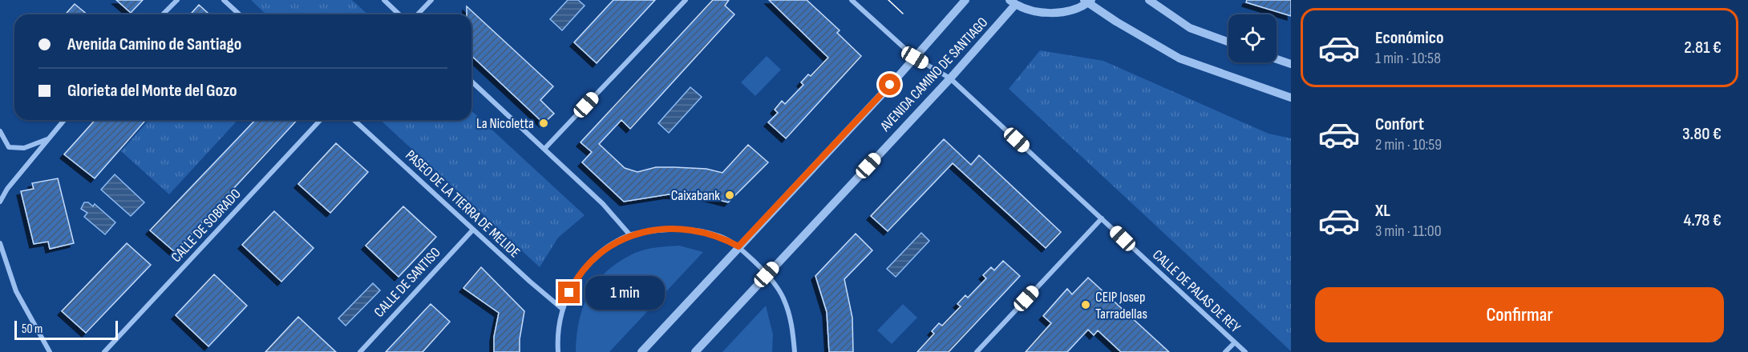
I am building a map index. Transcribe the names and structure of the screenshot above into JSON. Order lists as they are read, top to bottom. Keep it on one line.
{"streets":{"street":["AVENIDA CAMINO DE SANTIAGO","PASEO DE LA TIERRA DE MELIDE","CALLE DE SOBRADO","CALLE DE SANTISO","CALLE DE PALAS DE REY"]},"crossings":[["AVENIDA CAMINO DE SANTIAGO","CALLE DE PALAS DE REY"],["PASEO DE LA TIERRA DE MELIDE","CALLE DE SANTISO"]],"places":["La Nicoletta","Caixabank","CEIP Josep Tarradellas"],"scale_bar":"50 m","page":{"list":[{"name":"Económico","note":"1 min · 10:58","value":"2.81 €"},{"name":"Confort","note":"2 min · 10:59","value":"3.80 €"},{"name":"XL","note":"3 min · 11:00","value":"4.78 €"}],"banner":["Avenida Camino de Santiago","Glorieta del Monte del Gozo"],"bubble":"1 min","buttons":"Confirmar","scale":"50 m"}}
